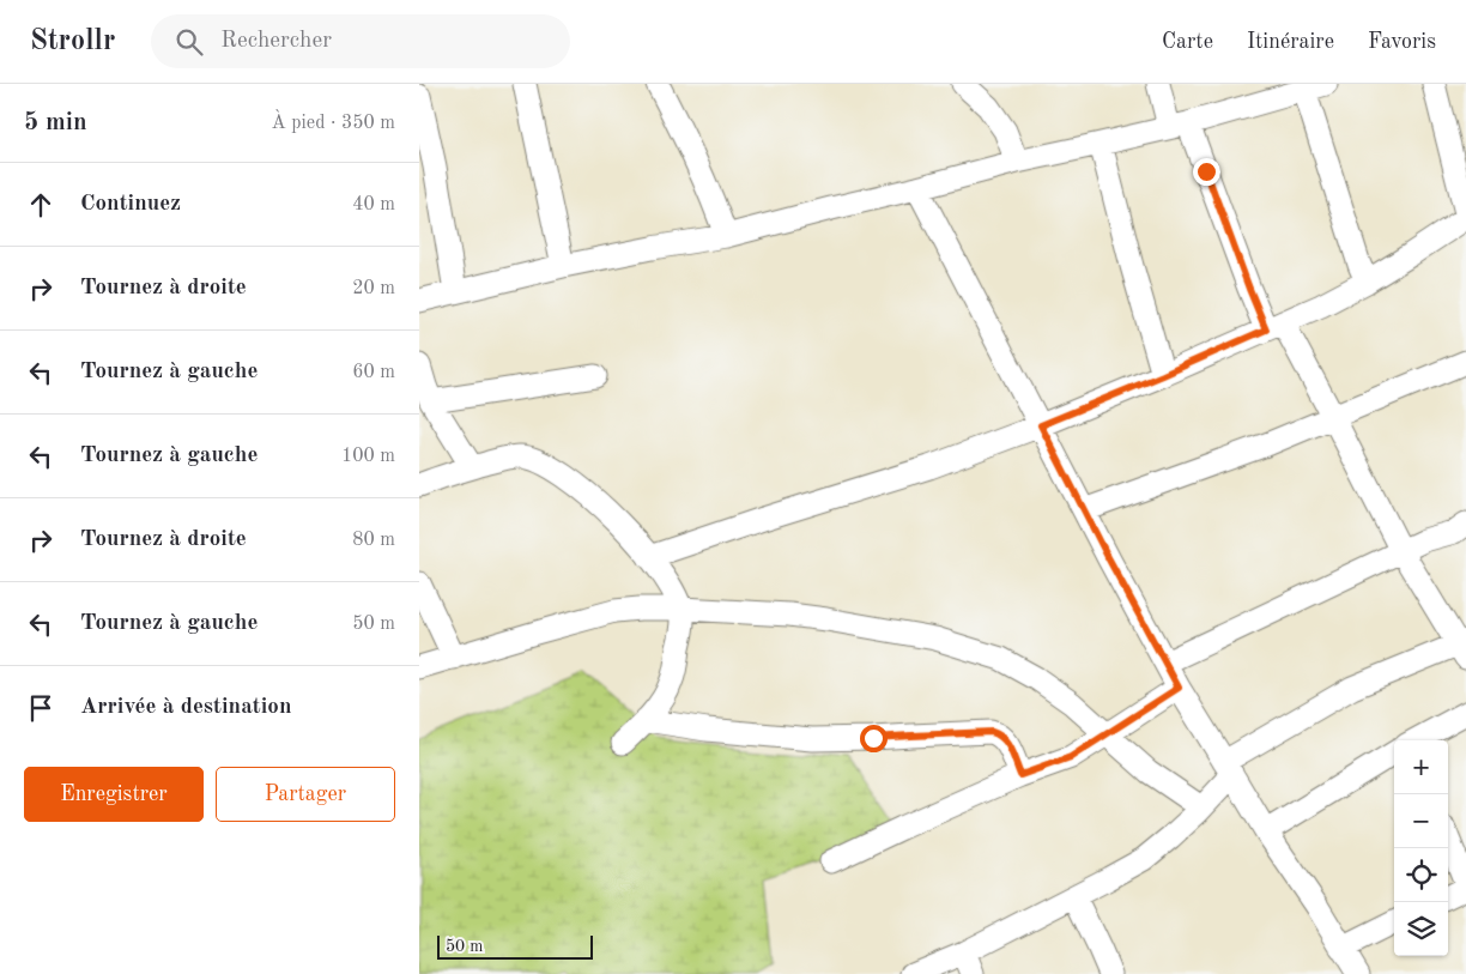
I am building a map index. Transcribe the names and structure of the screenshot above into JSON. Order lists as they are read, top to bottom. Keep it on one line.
{"scale_bar":"50 m","page":{"header":"Strollr","search":"Rechercher","nav":["Carte","Itinéraire","Favoris"],"heading":["5 min","À pied · 350 m"],"list":[["Continuez","40 m"],["Tournez à droite","20 m"],["Tournez à gauche","60 m"],["Tournez à gauche","100 m"],["Tournez à droite","80 m"],["Tournez à gauche","50 m"],"Arrivée à destination"],"map_buttons":["+","−"],"buttons":["Enregistrer","Partager"],"scale":"50 m"}}
